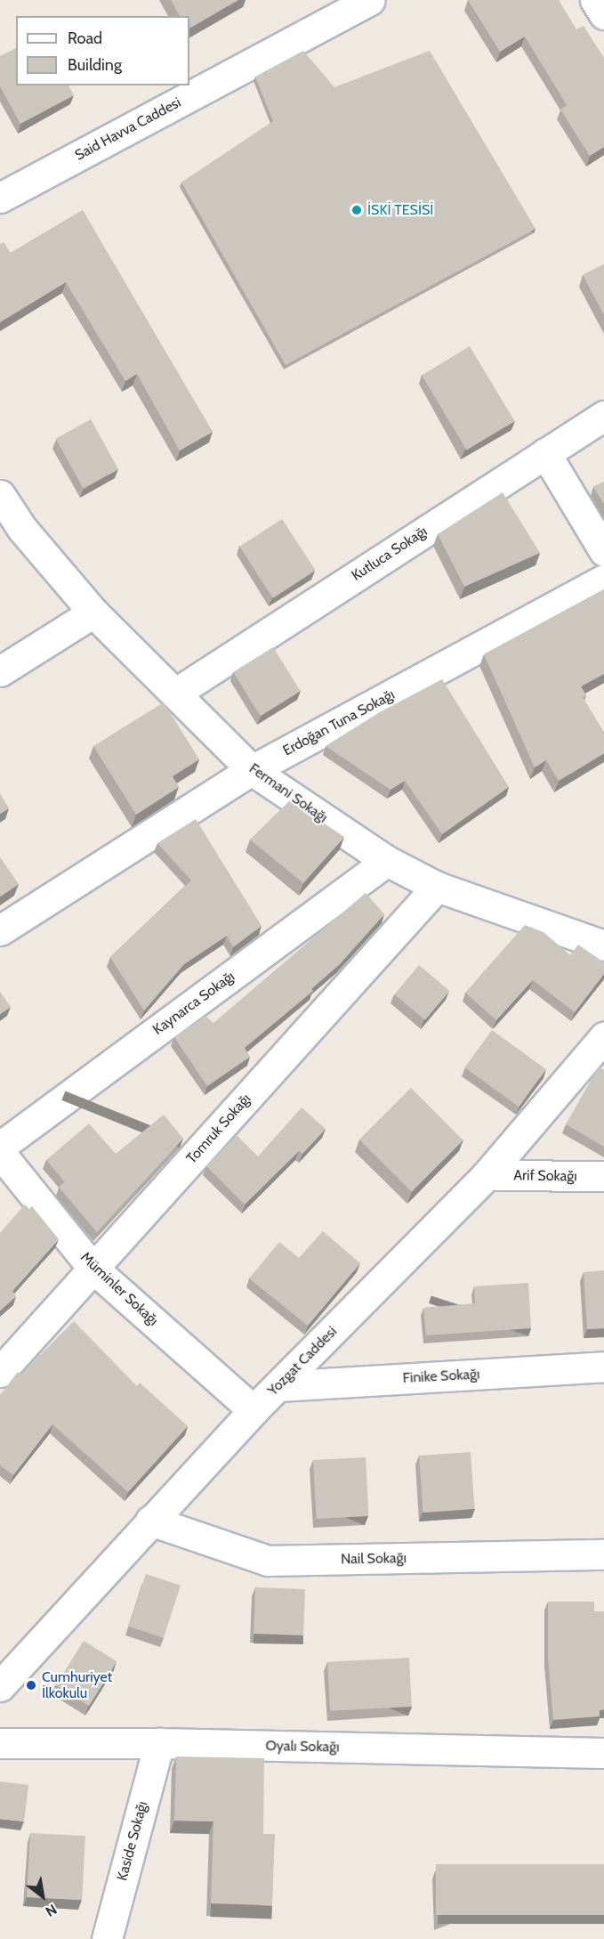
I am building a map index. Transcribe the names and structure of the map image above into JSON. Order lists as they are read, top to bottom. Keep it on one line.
{"streets":{"street":["Said Havva Caddesi","Kutluca Sokağı","Erdoğan Tuna Sokağı","Fermani Sokağı","Kaynarca Sokağı","Tomruk Sokağı","Arif Sokağı","Müminler Sokağı","Yozgat Caddesi","Finike Sokağı","Nail Sokağı","Oyalı Sokağı","Kaside Sokağı"]},"crossings":[["Kutluca Sokağı","Fermani Sokağı"],["Erdoğan Tuna Sokağı","Fermani Sokağı"],["Fermani Sokağı","Kaynarca Sokağı"],["Fermani Sokağı","Tomruk Sokağı"],["Tomruk Sokağı","Müminler Sokağı"],["Arif Sokağı","Yozgat Caddesi"],["Müminler Sokağı","Yozgat Caddesi"],["Yozgat Caddesi","Finike Sokağı"],["Yozgat Caddesi","Nail Sokağı"],["Oyalı Sokağı","Kaside Sokağı"]],"places":["İSKİ TESİSİ","Cumhuriyet İlkokulu"],"legend":["Road","Building"],"north":"bottom right"}
